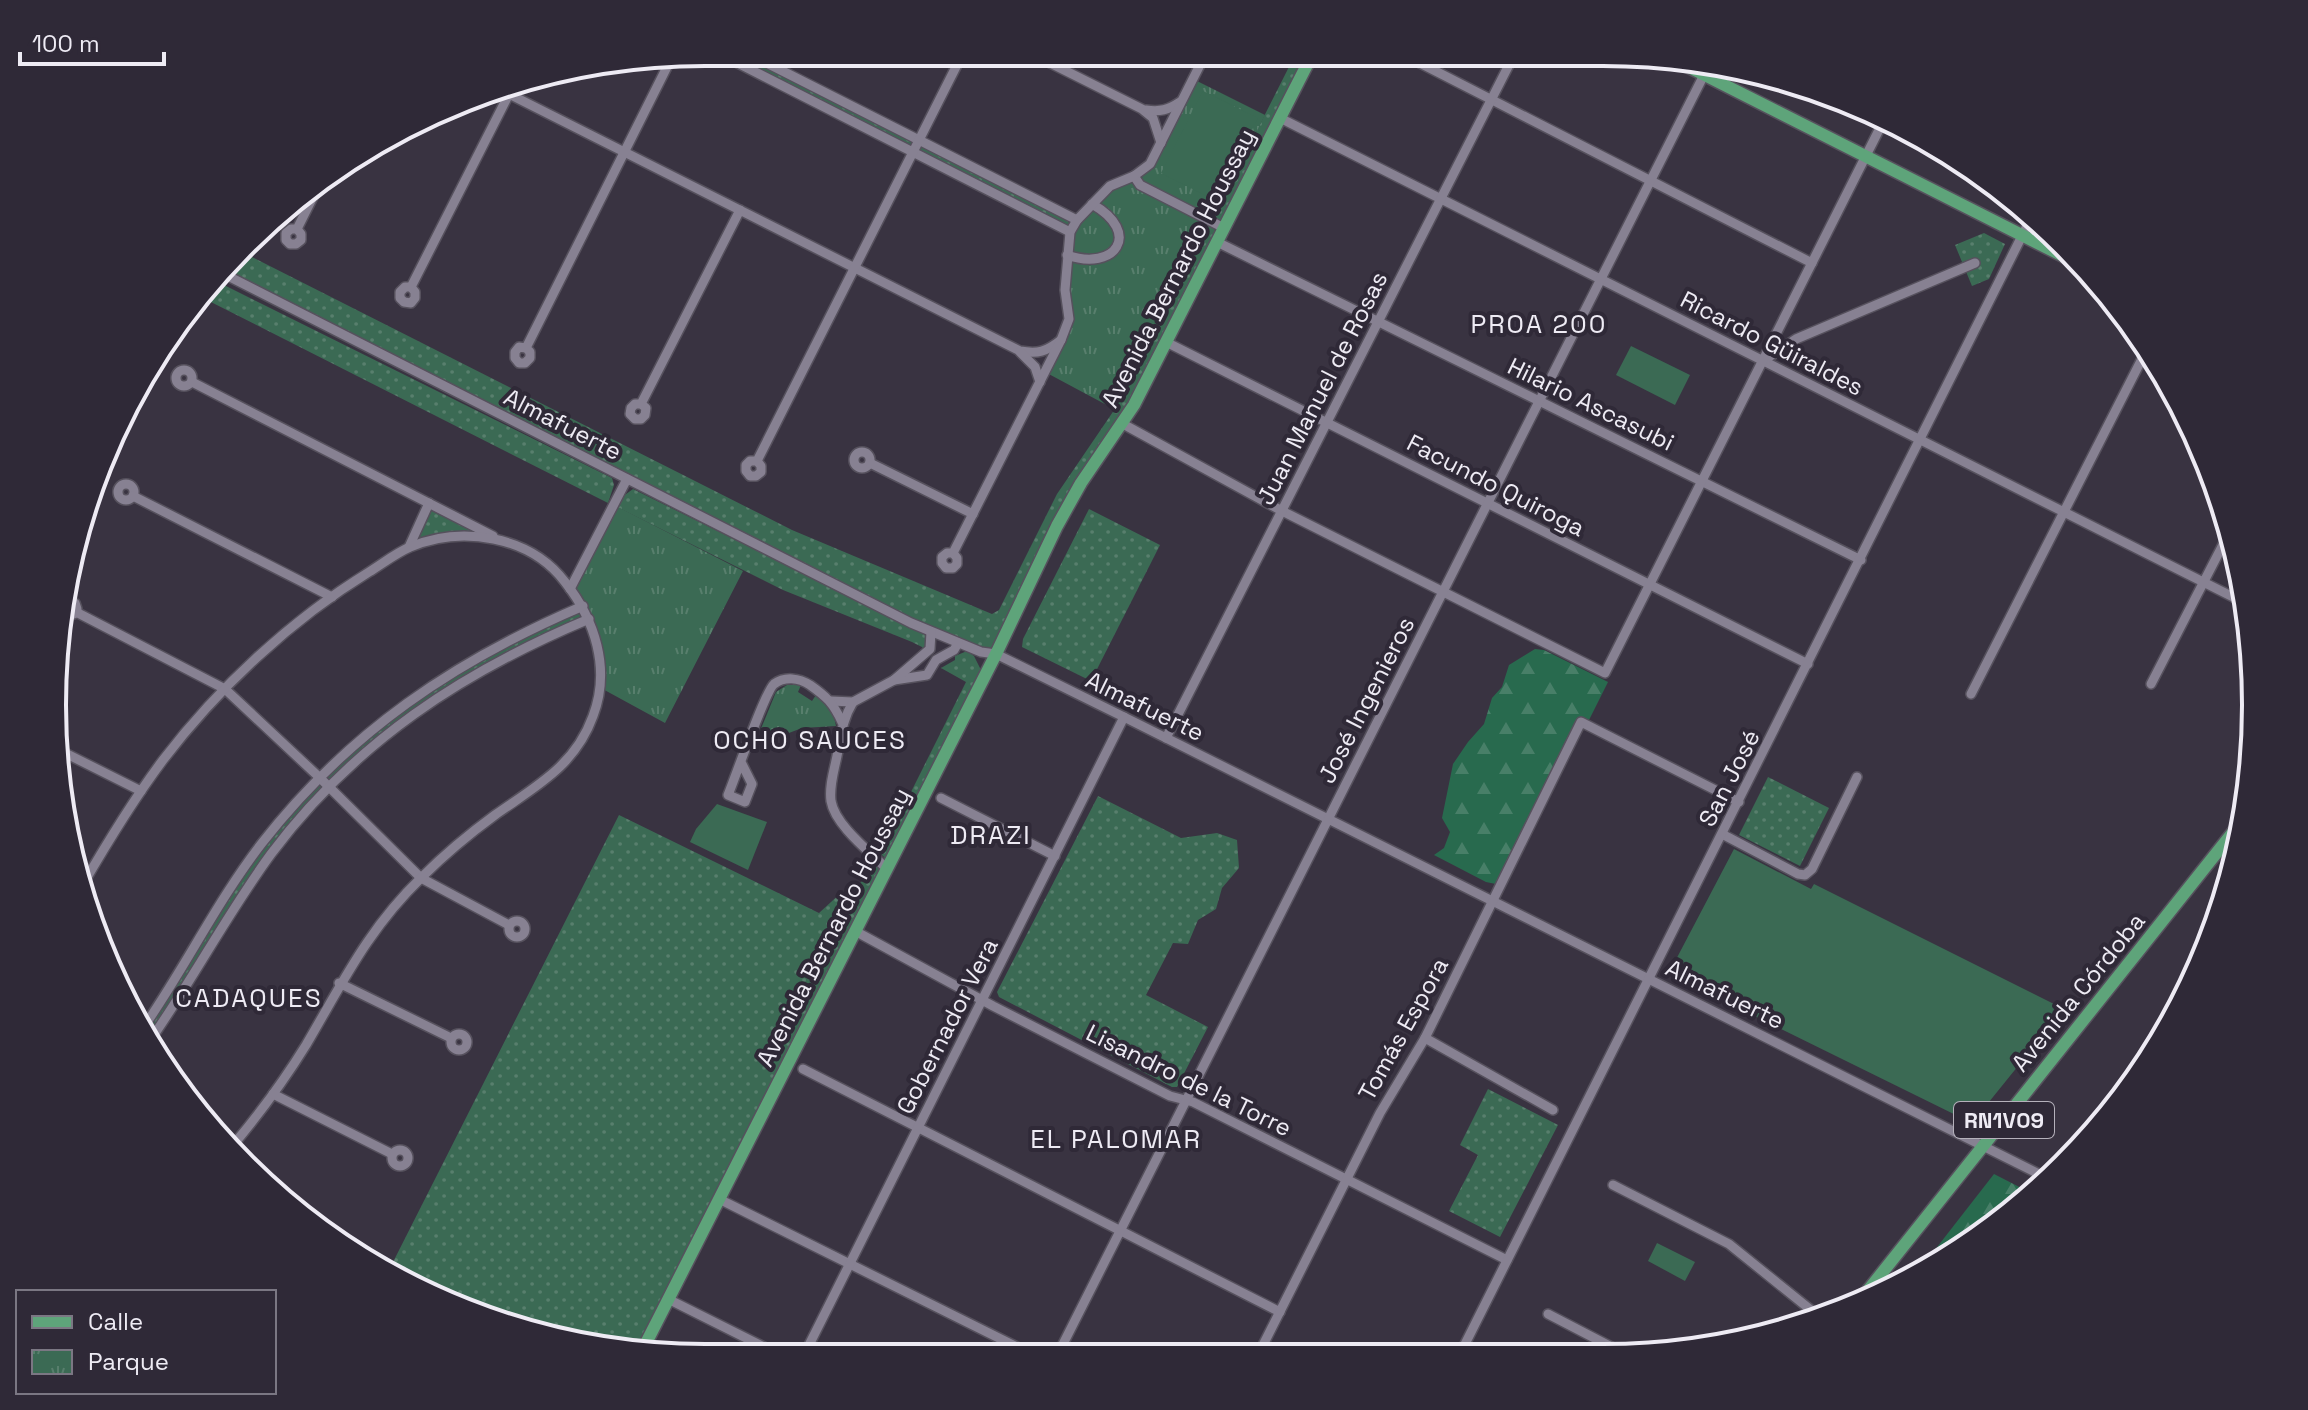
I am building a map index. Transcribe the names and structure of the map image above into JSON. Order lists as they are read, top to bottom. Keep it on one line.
{"streets":{"main road":["Avenida Bernardo Houssay","Avenida Córdoba","RN1V09"],"street":["Ricardo Güiraldes","Juan Manuel de Rosas","Hilario Ascasubi","Almafuerte","Facundo Quiroga","José Ingenieros","San José","Gobernador Vera","Tomás Espora","Lisandro de la Torre"]},"crossings":[["Avenida Bernardo Houssay","Ricardo Güiraldes"],["Avenida Bernardo Houssay","Hilario Ascasubi"],["Avenida Bernardo Houssay","Almafuerte"],["Avenida Bernardo Houssay","Facundo Quiroga"],["Avenida Bernardo Houssay","Lisandro de la Torre"],["Ricardo Güiraldes","Juan Manuel de Rosas"],["Ricardo Güiraldes","José Ingenieros"],["Ricardo Güiraldes","San José"],["Juan Manuel de Rosas","Hilario Ascasubi"],["Juan Manuel de Rosas","Almafuerte"],["Juan Manuel de Rosas","Facundo Quiroga"],["Hilario Ascasubi","José Ingenieros"],["Hilario Ascasubi","San José"],["Almafuerte","José Ingenieros"],["Almafuerte","San José"],["Almafuerte","Avenida Córdoba"],["Almafuerte","Gobernador Vera"],["Almafuerte","Tomás Espora"],["Facundo Quiroga","José Ingenieros"],["Facundo Quiroga","San José"],["José Ingenieros","Lisandro de la Torre"],["San José","Tomás Espora"],["San José","Lisandro de la Torre"],["Gobernador Vera","Lisandro de la Torre"],["Tomás Espora","Lisandro de la Torre"]],"districts":["PROA 200","OCHO SAUCES","DRAZI","CADAQUES","EL PALOMAR"],"legend":["Calle","Parque"],"scale_bar":"100 m"}
